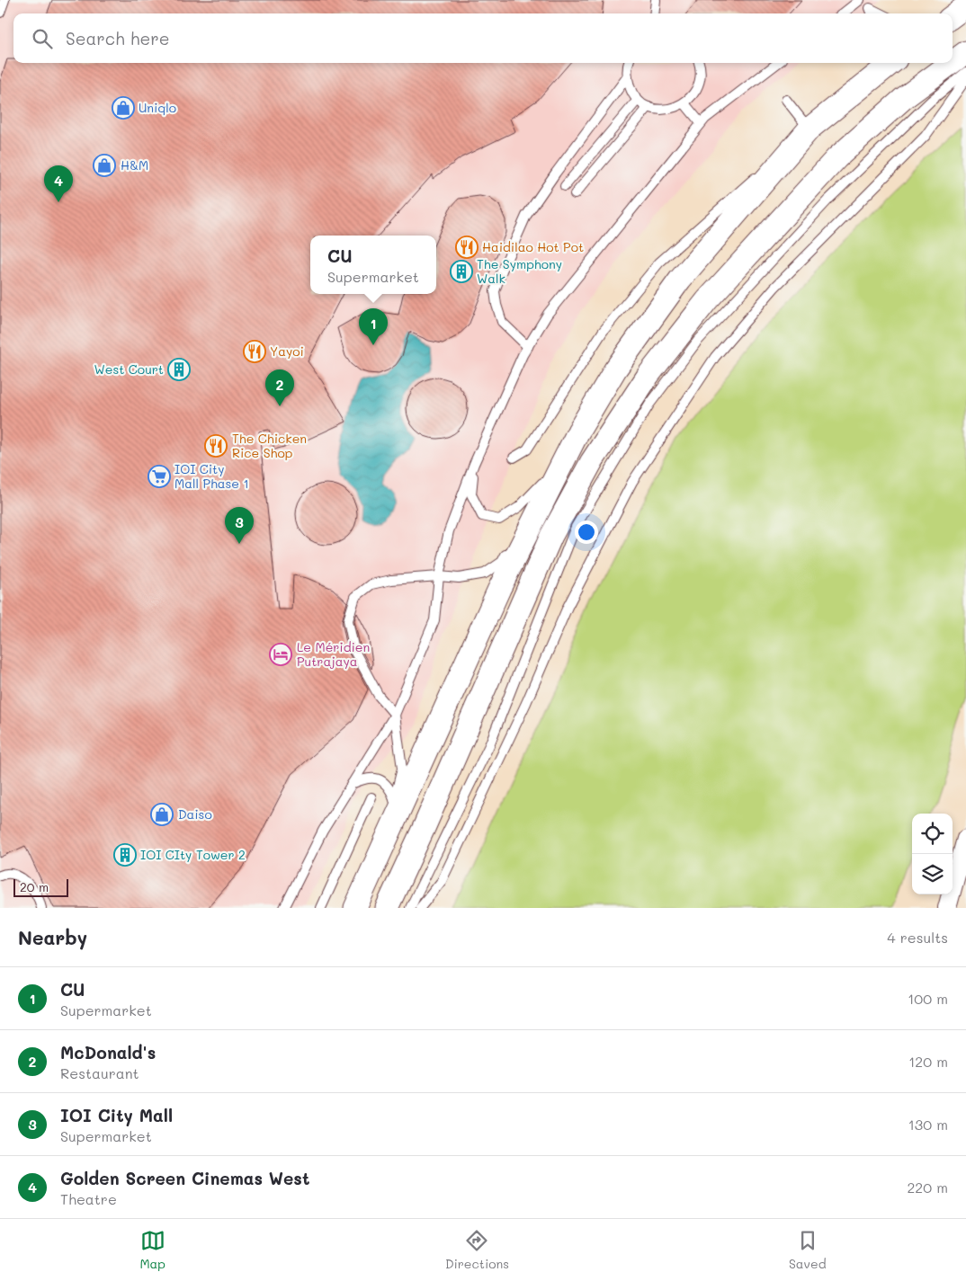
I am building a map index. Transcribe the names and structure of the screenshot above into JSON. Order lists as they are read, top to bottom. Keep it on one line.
{"places":{"shop":["Uniqlo","H&M","Daiso"],"restaurant":["Haidilao Hot Pot","Yayoi","The Chicken Rice Shop"],"building":["The Symphony Walk","West Court","IOI CIty Tower 2"],"supermarket":["IOI City Mall Phase 1"],"hotel":["Le Méridien Putrajaya"]},"scale_bar":"20 m","page":{"search":"Search here","pins":["4","1","2","3"],"popup":["CU","Supermarket"],"scale":"20 m","heading":["Nearby","4 results"],"list":[{"mark":"1","name":"CU","note":"Supermarket","value":"100 m"},{"mark":"2","name":"McDonald's","note":"Restaurant","value":"120 m"},{"mark":"3","name":"IOI City Mall","note":"Supermarket","value":"130 m"},{"mark":"4","name":"Golden Screen Cinemas West","note":"Theatre","value":"220 m"}],"nav":["Map","Directions","Saved"]}}
